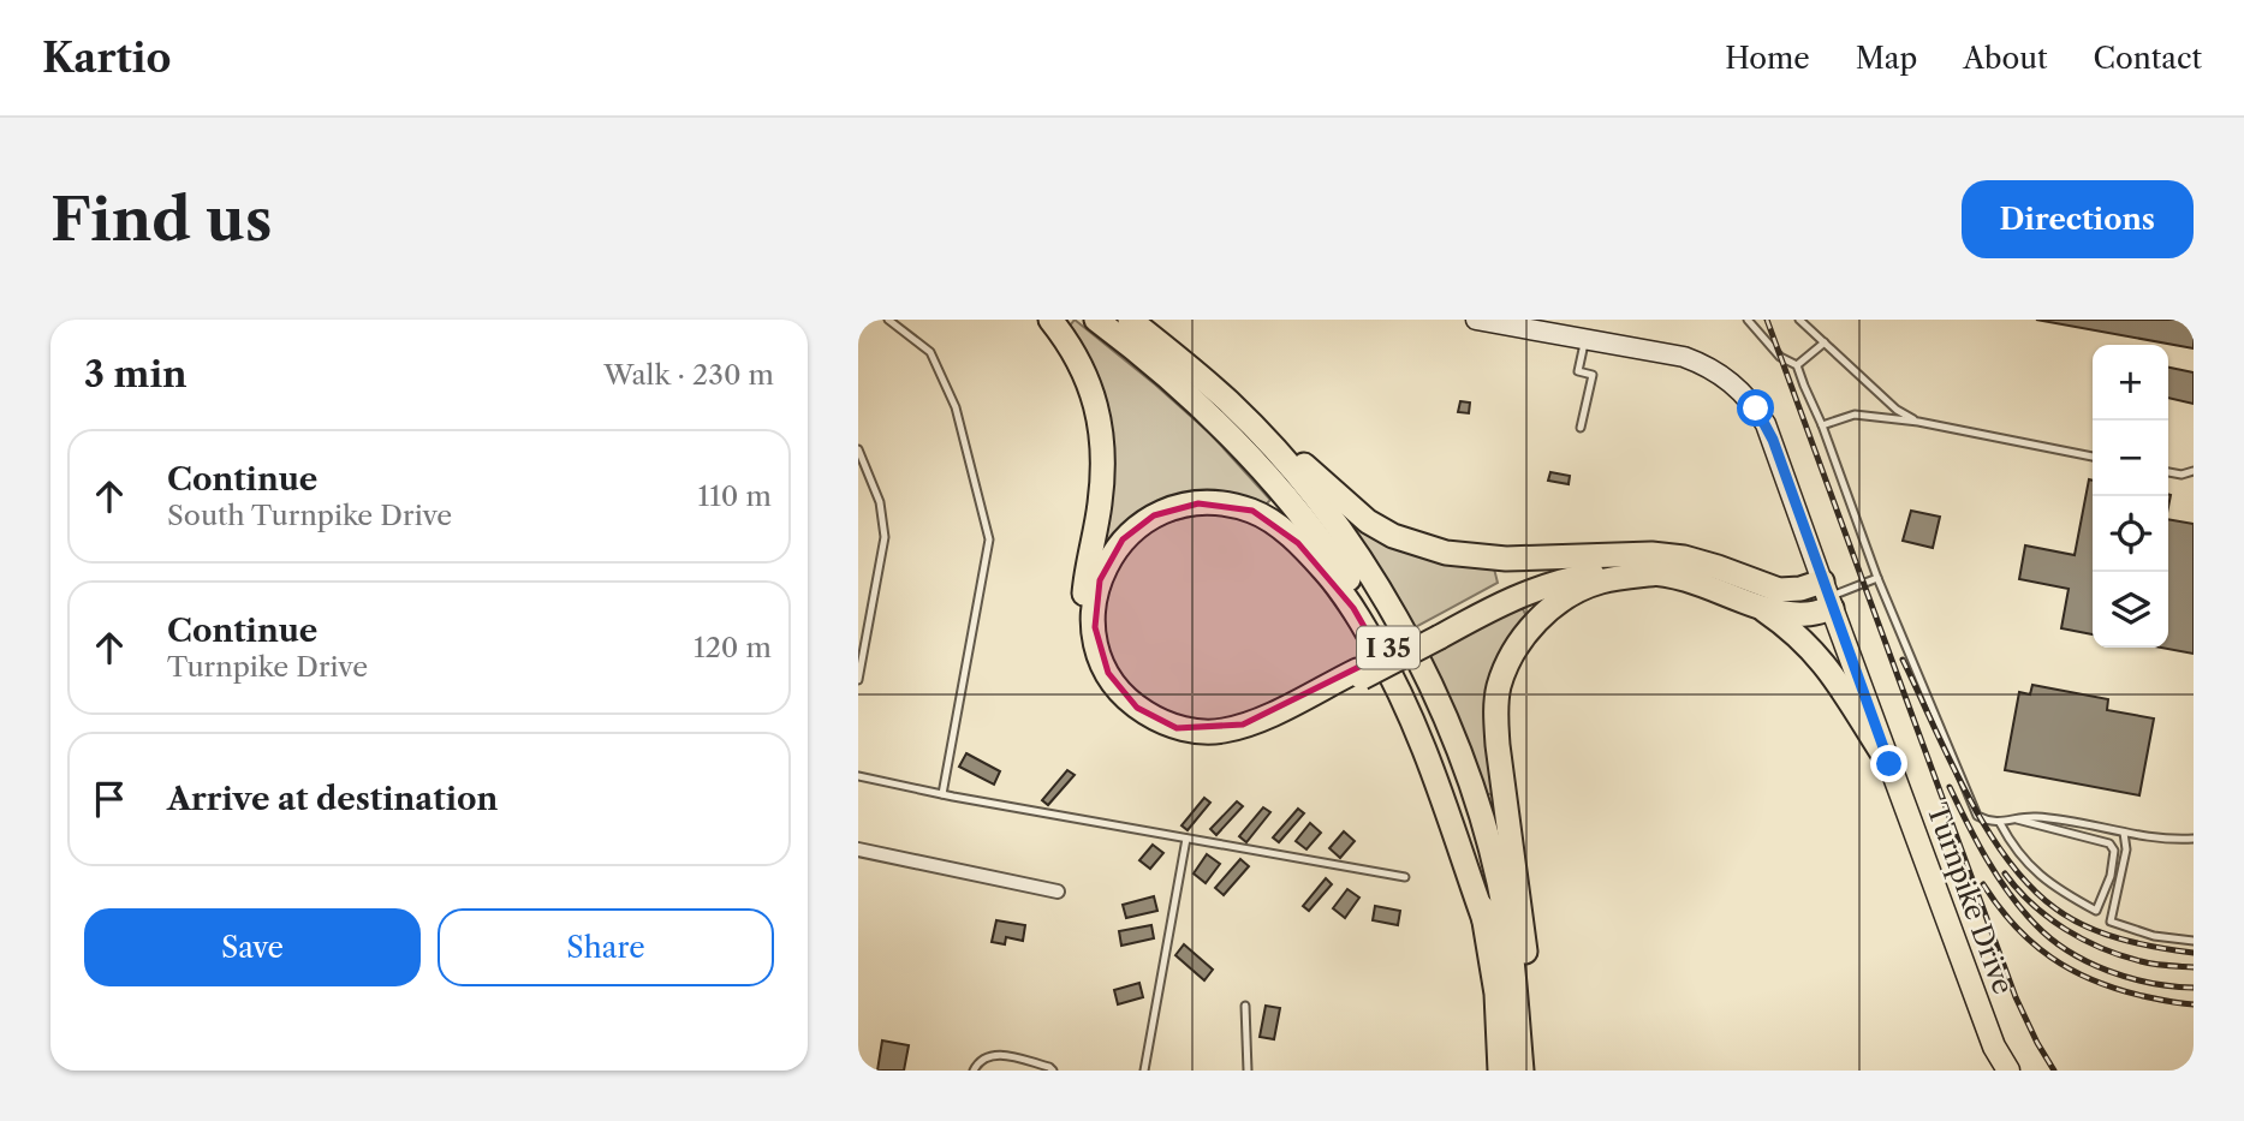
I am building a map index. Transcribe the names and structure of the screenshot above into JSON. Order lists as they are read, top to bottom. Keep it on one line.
{"streets":{"highway":["I 35"],"main road":["Turnpike Drive"]},"page":{"header":"Kartio","nav":["Home","Map","About","Contact"],"buttons":["Directions",["Save","Share"]],"title":"Find us","heading":["3 min","Walk · 230 m"],"map_buttons":["+","−"],"list":[["Continue","South Turnpike Drive","110 m"],["Continue","Turnpike Drive","120 m"],"Arrive at destination"]}}
